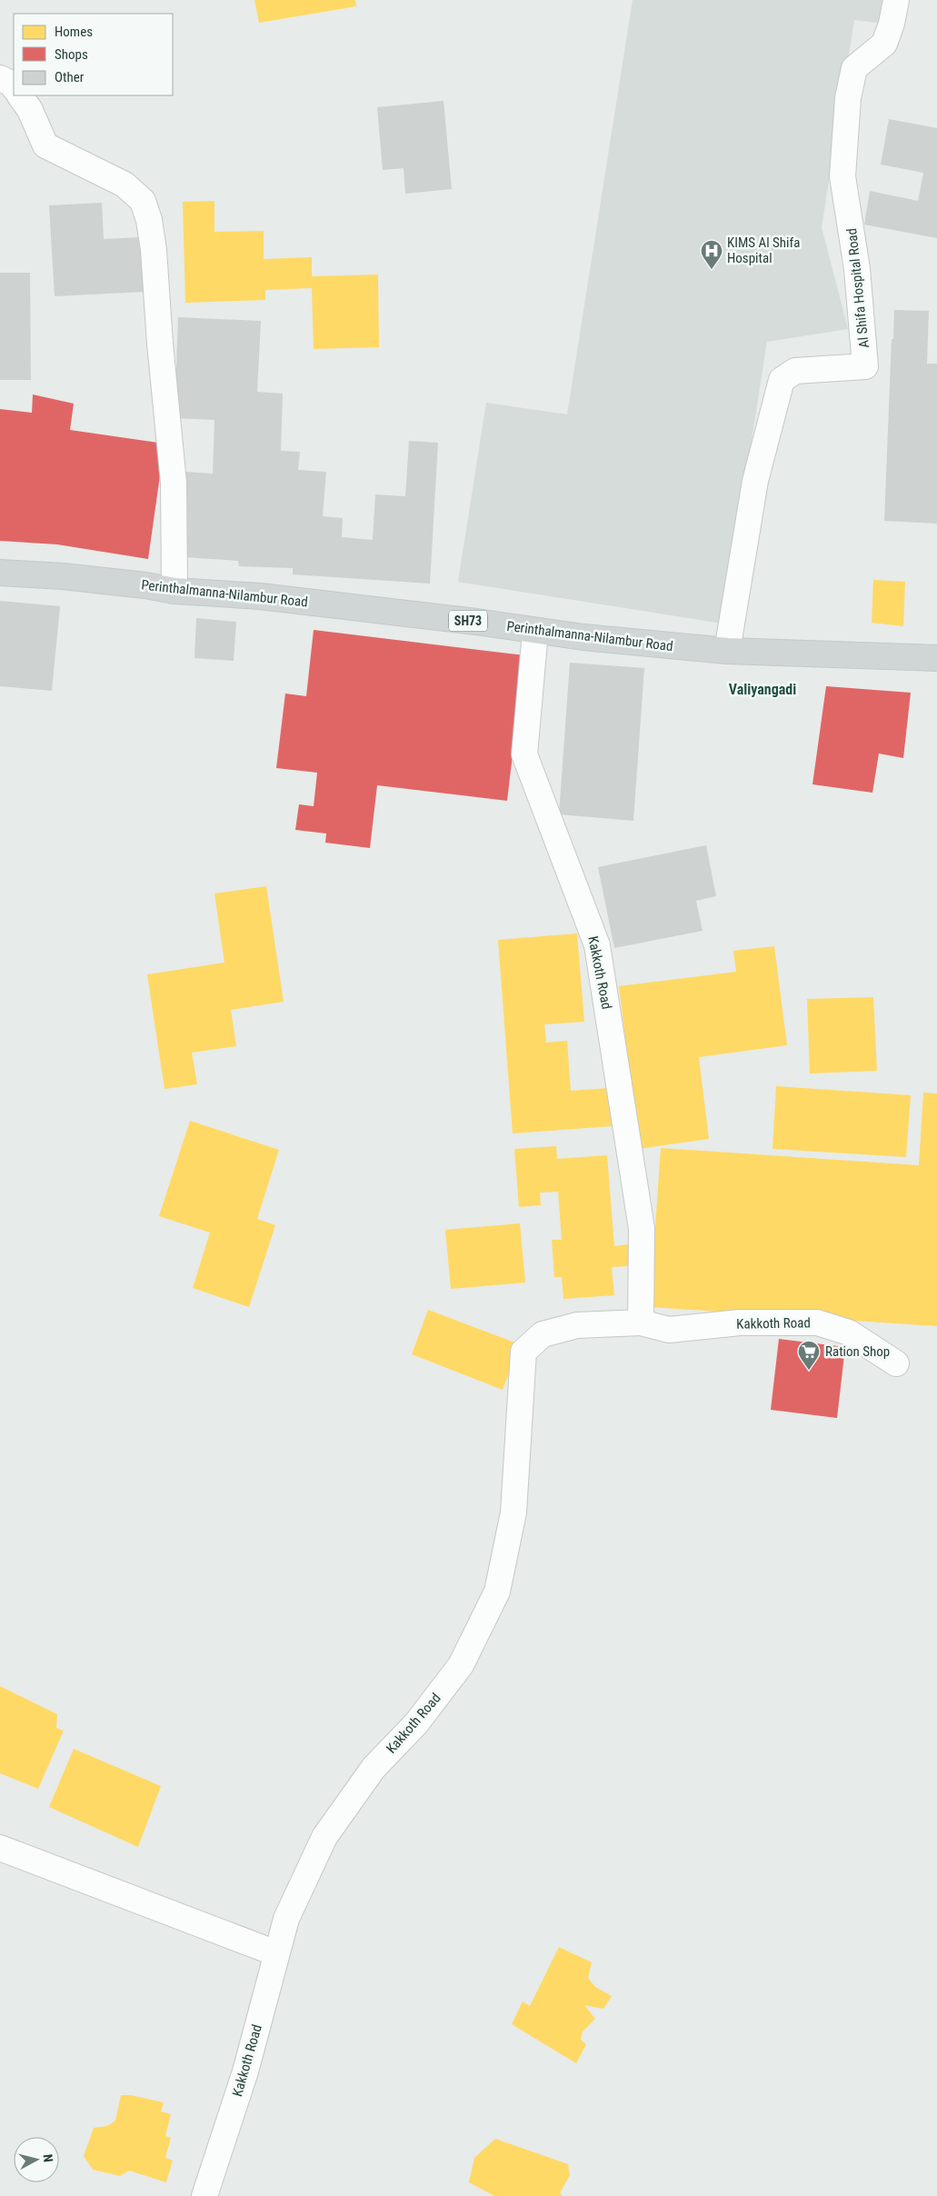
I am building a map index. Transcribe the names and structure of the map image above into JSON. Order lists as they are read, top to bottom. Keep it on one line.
{"streets":{"main road":["Perinthalmanna-Nilambur Road","SH73"],"street":["Al Shifa Hospital Road","Kakkoth Road"]},"crossings":[["Al Shifa Hospital Road","Perinthalmanna-Nilambur Road"],["Perinthalmanna-Nilambur Road","Kakkoth Road"]],"districts":["Valiyangadi"],"places":{"hospital":["KIMS Al Shifa Hospital"],"supermarket":["Ration Shop"]},"legend":["Homes","Shops","Other"],"north":"right"}
